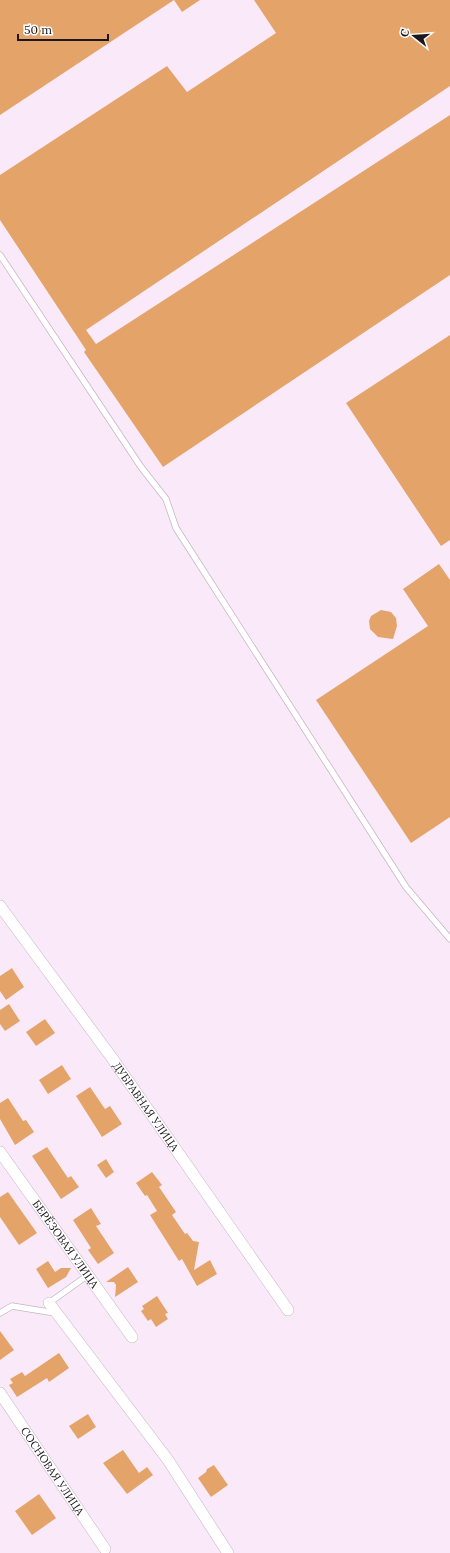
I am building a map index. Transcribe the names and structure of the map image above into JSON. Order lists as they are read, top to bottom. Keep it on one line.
{"streets":{"street":["ДУБРАВНАЯ УЛИЦА","БЕРЁЗОВАЯ УЛИЦА","СОСНОВАЯ УЛИЦА"]},"scale_bar":"50 m","north":"left"}
